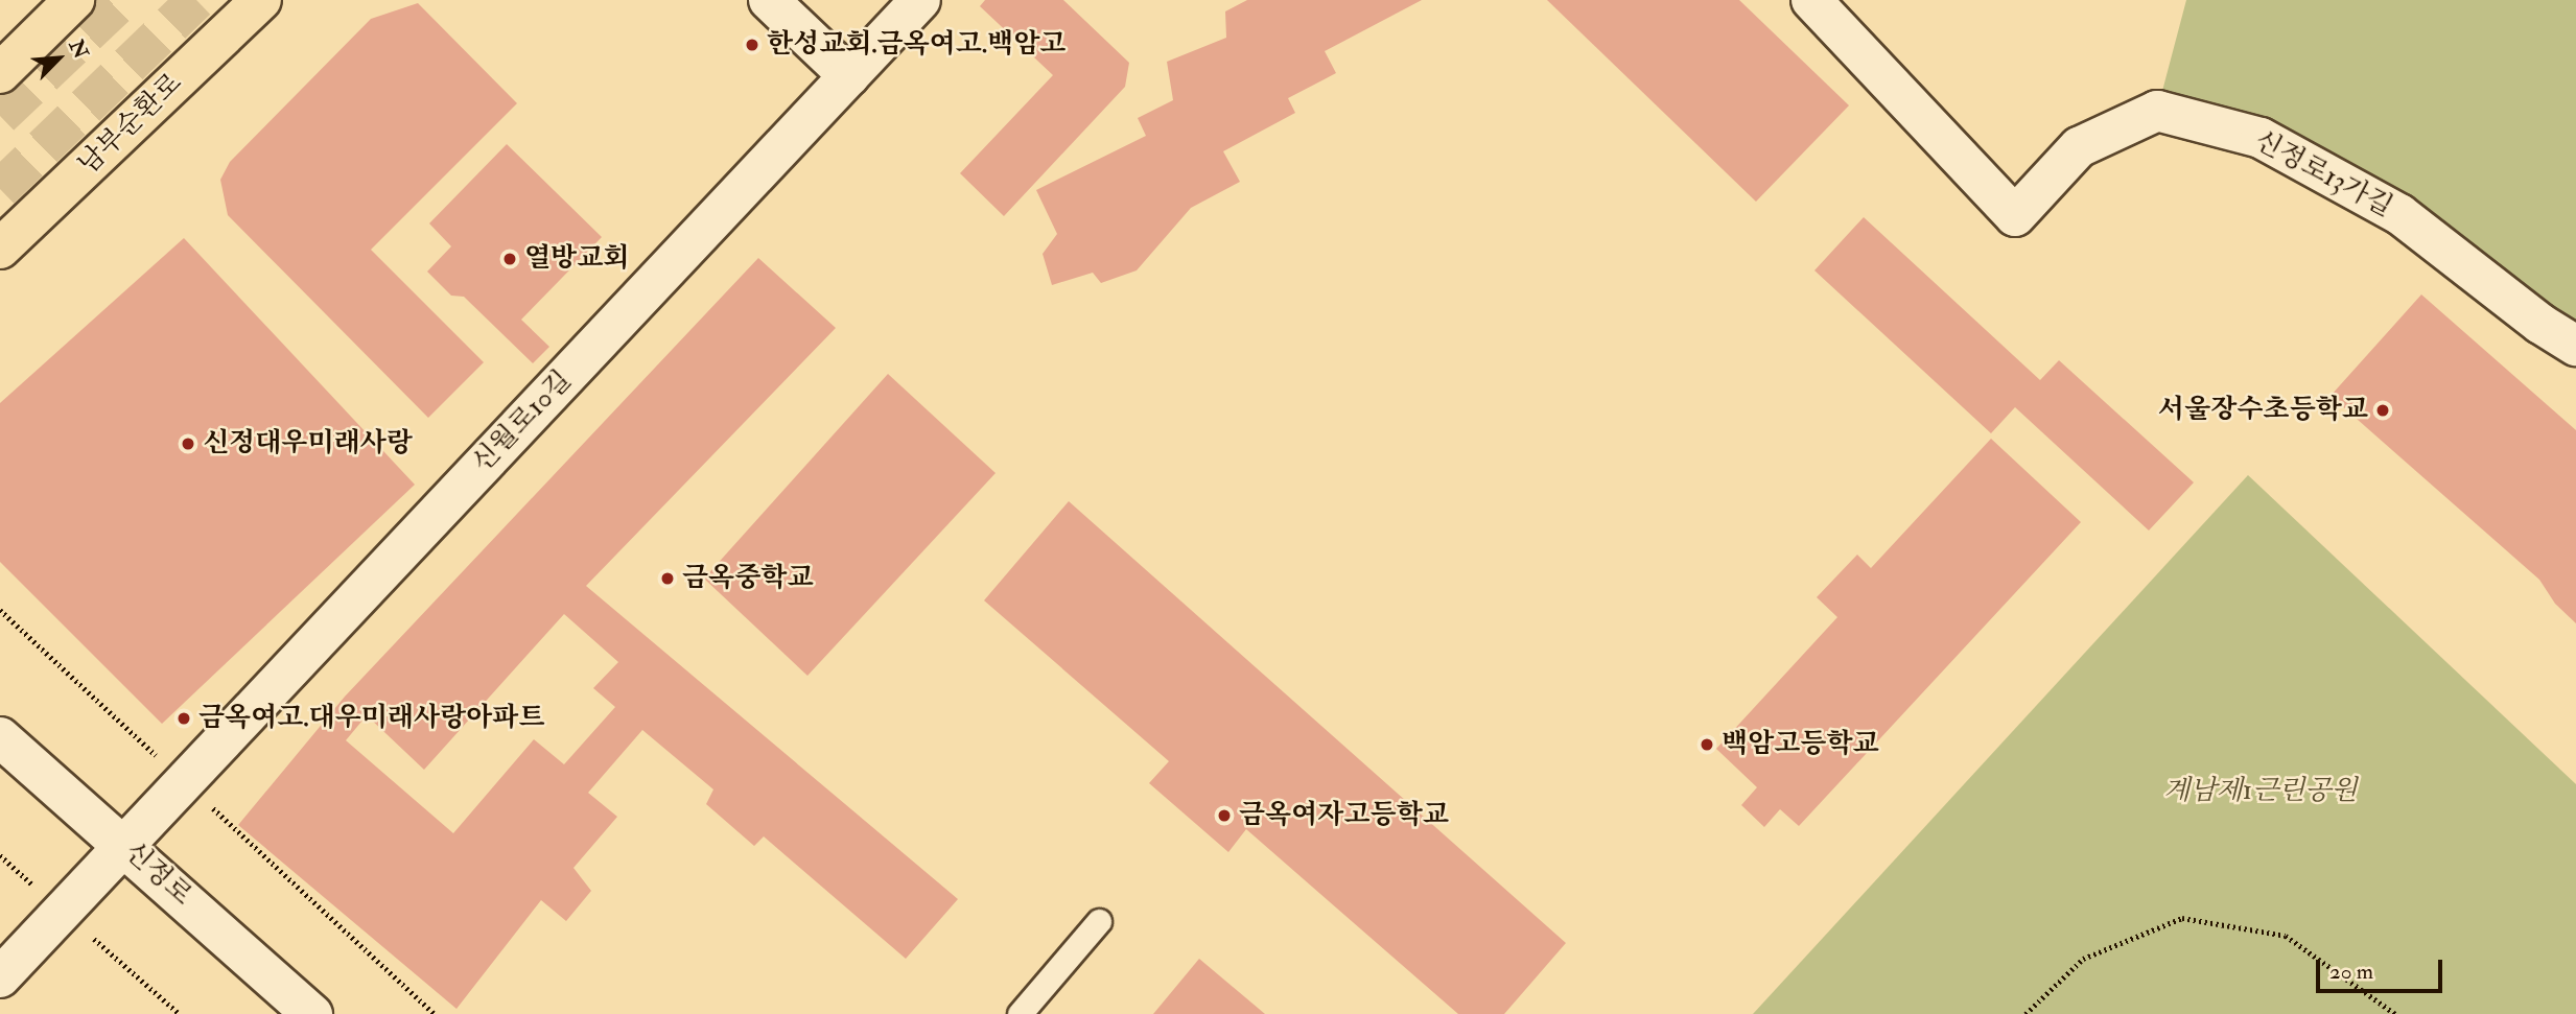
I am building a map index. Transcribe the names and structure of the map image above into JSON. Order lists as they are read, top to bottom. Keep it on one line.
{"streets":{"main road":["남부순환로"],"street":["신정로13가길","신월로10길","신정로"]},"crossings":[["신월로10길","신정로"]],"parks":["계남제1근린공원"],"places":["한성교회.금옥여고.백암고","열방교회","서울장수초등학교","신정대우미래사랑","금옥중학교","금옥여고.대우미래사랑아파트","백암고등학교","금옥여자고등학교"],"scale_bar":"20 m","north":"top right"}
